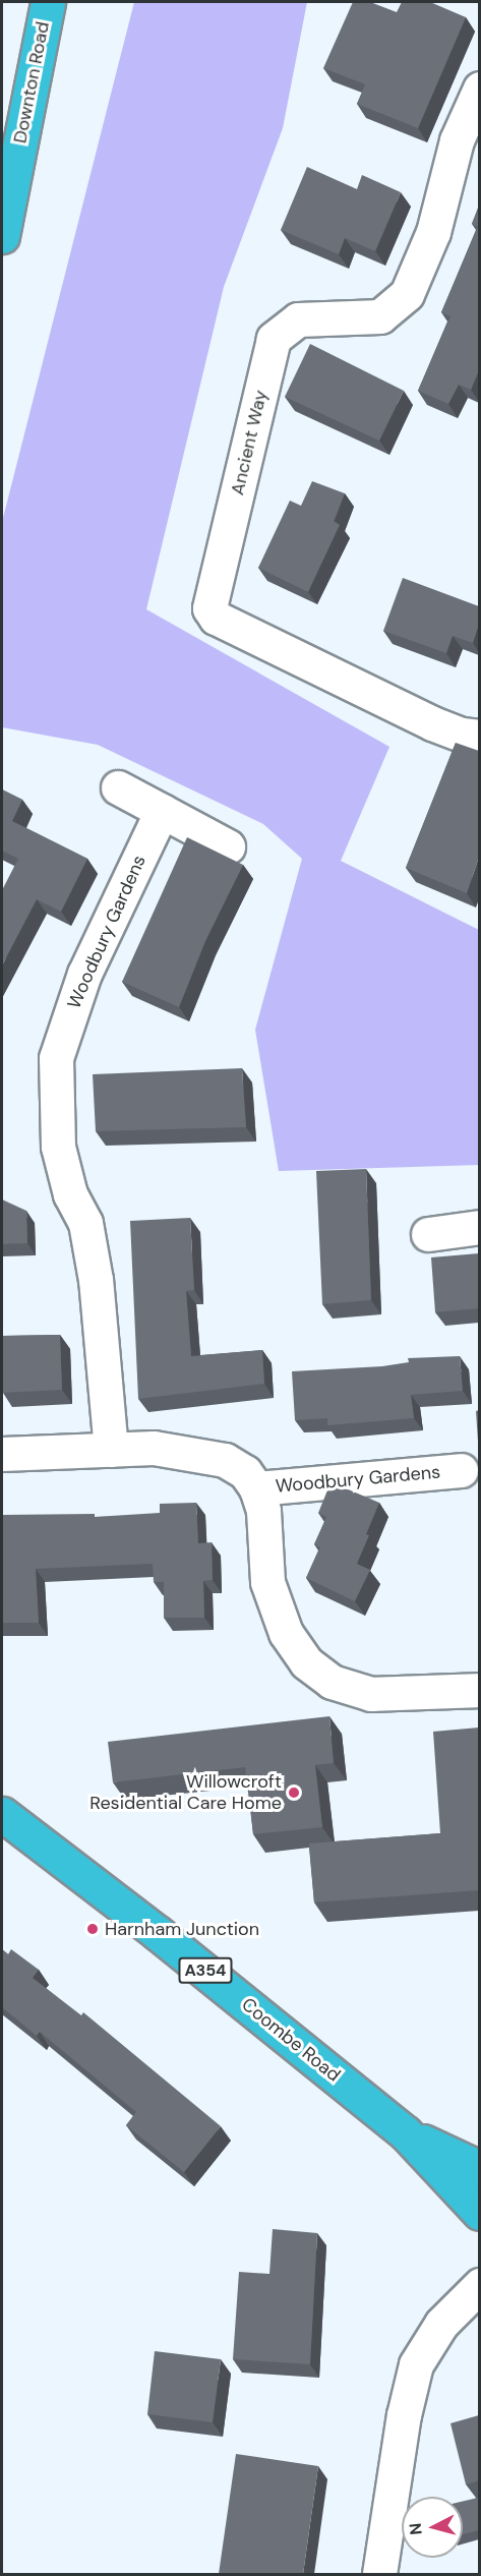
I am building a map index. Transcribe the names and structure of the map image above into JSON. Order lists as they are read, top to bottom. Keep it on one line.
{"streets":{"highway":["Downton Road","A354","Coombe Road"],"street":["Ancient Way","Woodbury Gardens"]},"places":["Willowcroft Residential Care Home","Harnham Junction"],"north":"left"}
